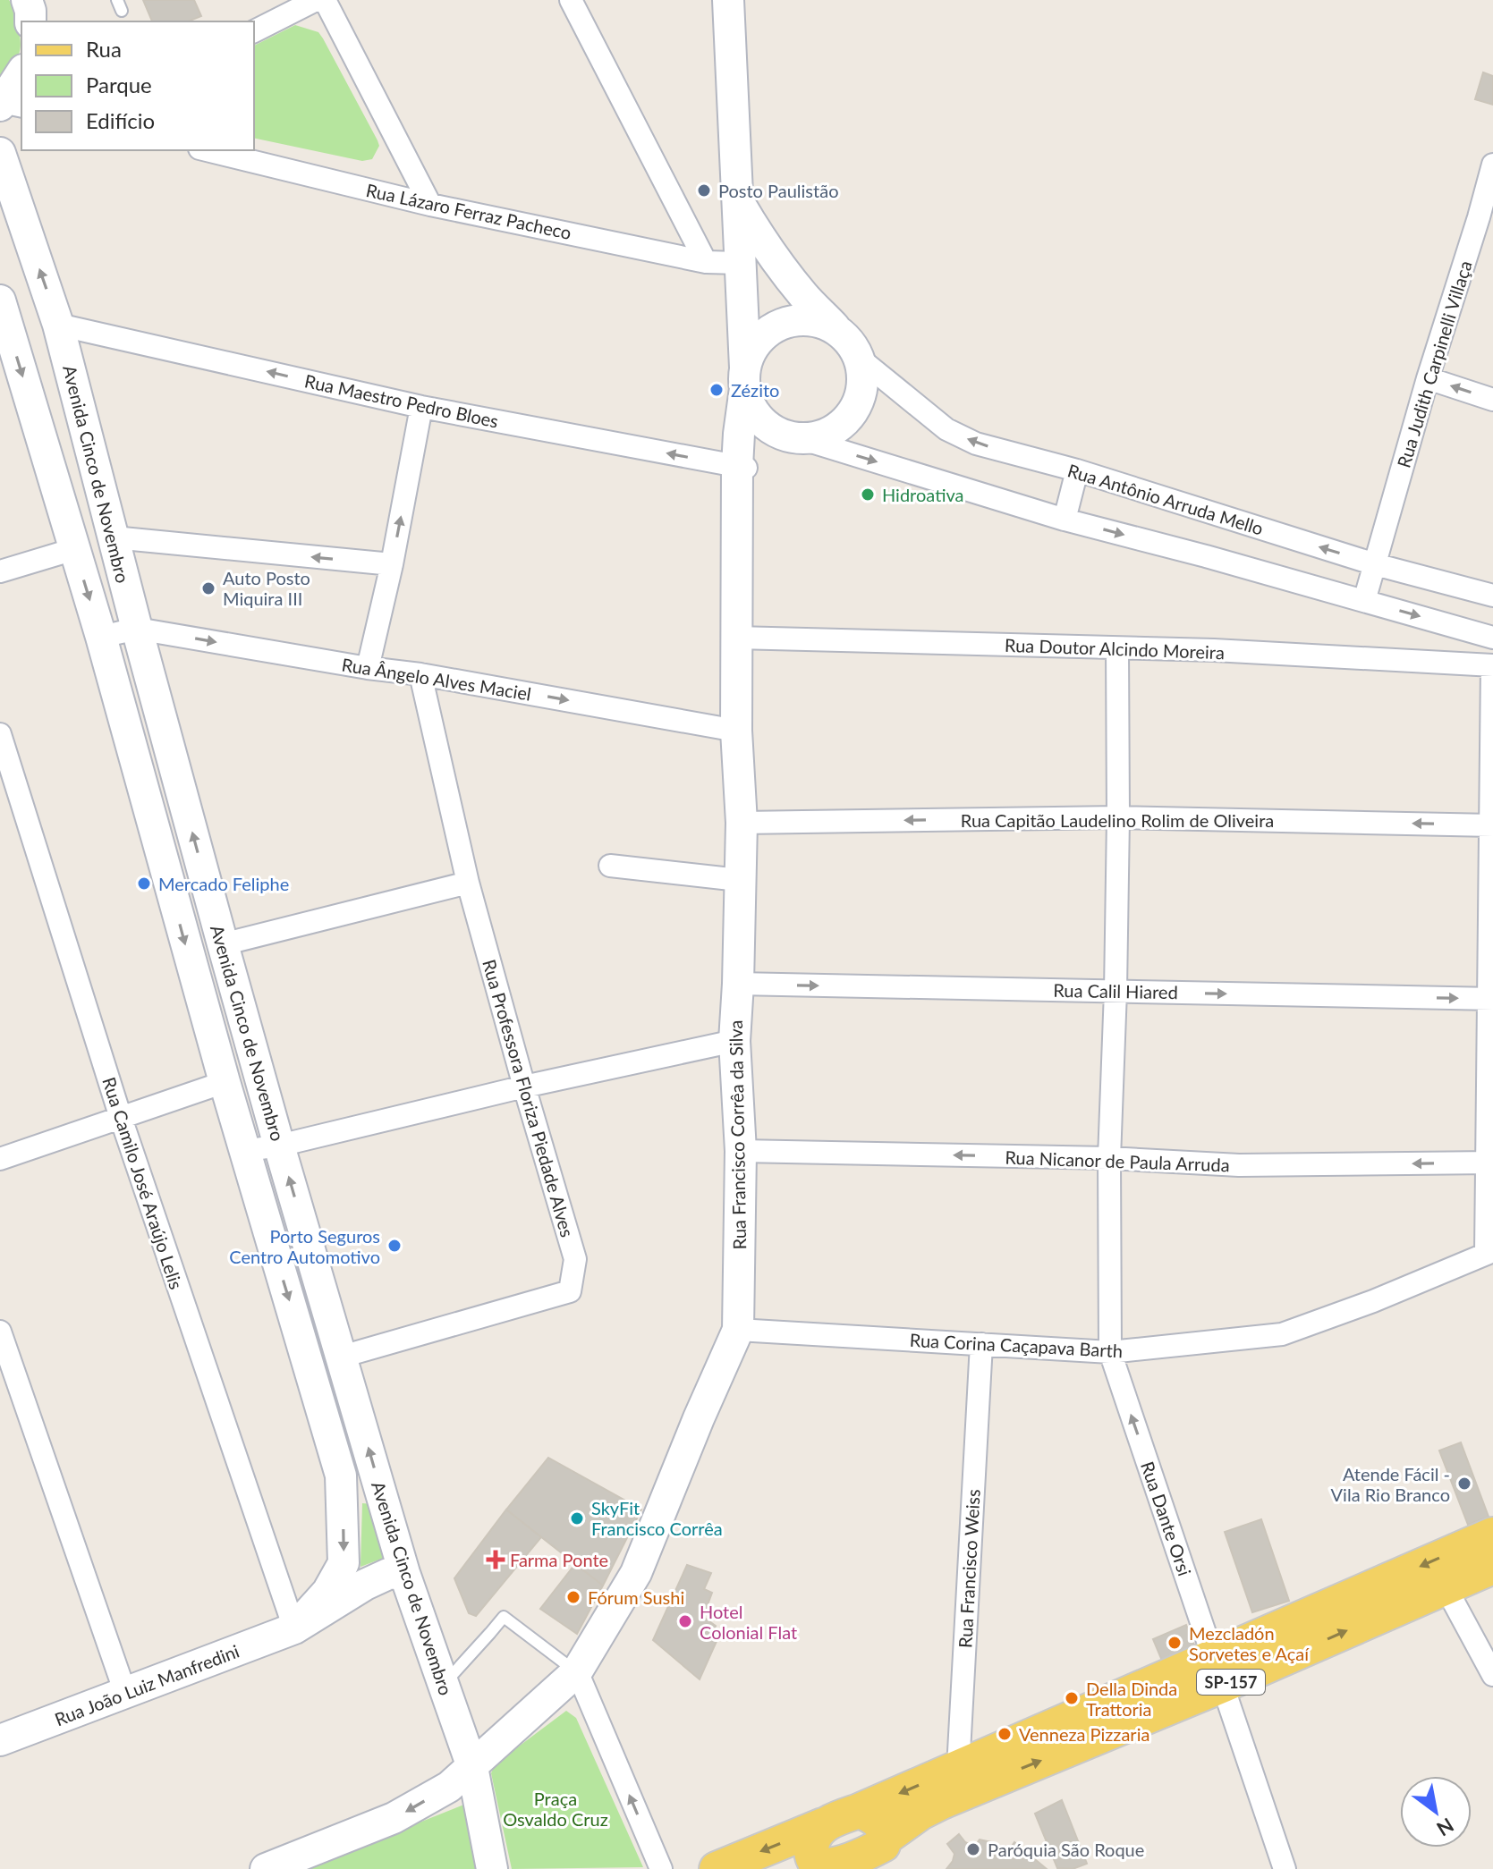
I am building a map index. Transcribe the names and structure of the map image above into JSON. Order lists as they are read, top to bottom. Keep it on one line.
{"streets":{"main road":["Avenida Cinco de Novembro","Rua Francisco Corrêa da Silva","SP-157","Rua João Luiz Manfredini"],"street":["Rua Lázaro Ferraz Pacheco","Rua Judith Carpinelli Villaça","Rua Maestro Pedro Bloes","Rua Antônio Arruda Mello","Rua Doutor Alcindo Moreira","Rua Ângelo Alves Maciel","Rua Capitão Laudelino Rolim de Oliveira","Rua Calil Hiared","Rua Professora Floriza Piedade Alves","Rua Nicanor de Paula Arruda","Rua Camilo José Araújo Lelis","Rua Corina Caçapava Barth","Rua Dante Orsi","Rua Francisco Weiss"]},"crossings":[["Rua Lázaro Ferraz Pacheco","Rua Francisco Corrêa da Silva"],["Rua Judith Carpinelli Villaça","Rua Antônio Arruda Mello"],["Rua Maestro Pedro Bloes","Avenida Cinco de Novembro"],["Rua Maestro Pedro Bloes","Rua Francisco Corrêa da Silva"],["Avenida Cinco de Novembro","Rua Ângelo Alves Maciel"],["Avenida Cinco de Novembro","Rua Professora Floriza Piedade Alves"],["Avenida Cinco de Novembro","Rua Francisco Corrêa da Silva"],["Avenida Cinco de Novembro","Rua Camilo José Araújo Lelis"],["Avenida Cinco de Novembro","Rua João Luiz Manfredini"],["Rua Antônio Arruda Mello","Rua Francisco Corrêa da Silva"],["Rua Doutor Alcindo Moreira","Rua Francisco Corrêa da Silva"],["Rua Doutor Alcindo Moreira","Rua Dante Orsi"],["Rua Ângelo Alves Maciel","Rua Professora Floriza Piedade Alves"],["Rua Ângelo Alves Maciel","Rua Francisco Corrêa da Silva"],["Rua Capitão Laudelino Rolim de Oliveira","Rua Francisco Corrêa da Silva"],["Rua Capitão Laudelino Rolim de Oliveira","Rua Dante Orsi"],["Rua Calil Hiared","Rua Francisco Corrêa da Silva"],["Rua Calil Hiared","Rua Dante Orsi"],["Rua Francisco Corrêa da Silva","Rua Nicanor de Paula Arruda"],["Rua Francisco Corrêa da Silva","Rua Corina Caçapava Barth"],["Rua Nicanor de Paula Arruda","Rua Dante Orsi"],["Rua Camilo José Araújo Lelis","Rua João Luiz Manfredini"],["Rua Corina Caçapava Barth","Rua Dante Orsi"],["Rua Corina Caçapava Barth","Rua Francisco Weiss"],["Rua Dante Orsi","SP-157"],["Rua Francisco Weiss","SP-157"]],"one_way":["Rua Capitão Laudelino Rolim de Oliveira","Rua Calil Hiared","Rua Nicanor de Paula Arruda"],"parks":["Praça Osvaldo Cruz"],"places":{"other":["Posto Paulistão","Zézito","Hidroativa","Auto Posto Miquira III","Mercado Feliphe","Porto Seguros Centro Automotivo","Atende Fácil - Vila Rio Branco","SkyFit Francisco Corrêa","Fórum Sushi","Hotel Colonial Flat","Mezcladón Sorvetes e Açaí","Della Dinda Trattoria","Venneza Pizzaria","Paróquia São Roque"],"health":["Farma Ponte"]},"legend":["Rua","Parque","Edifício"],"north":"bottom right"}
